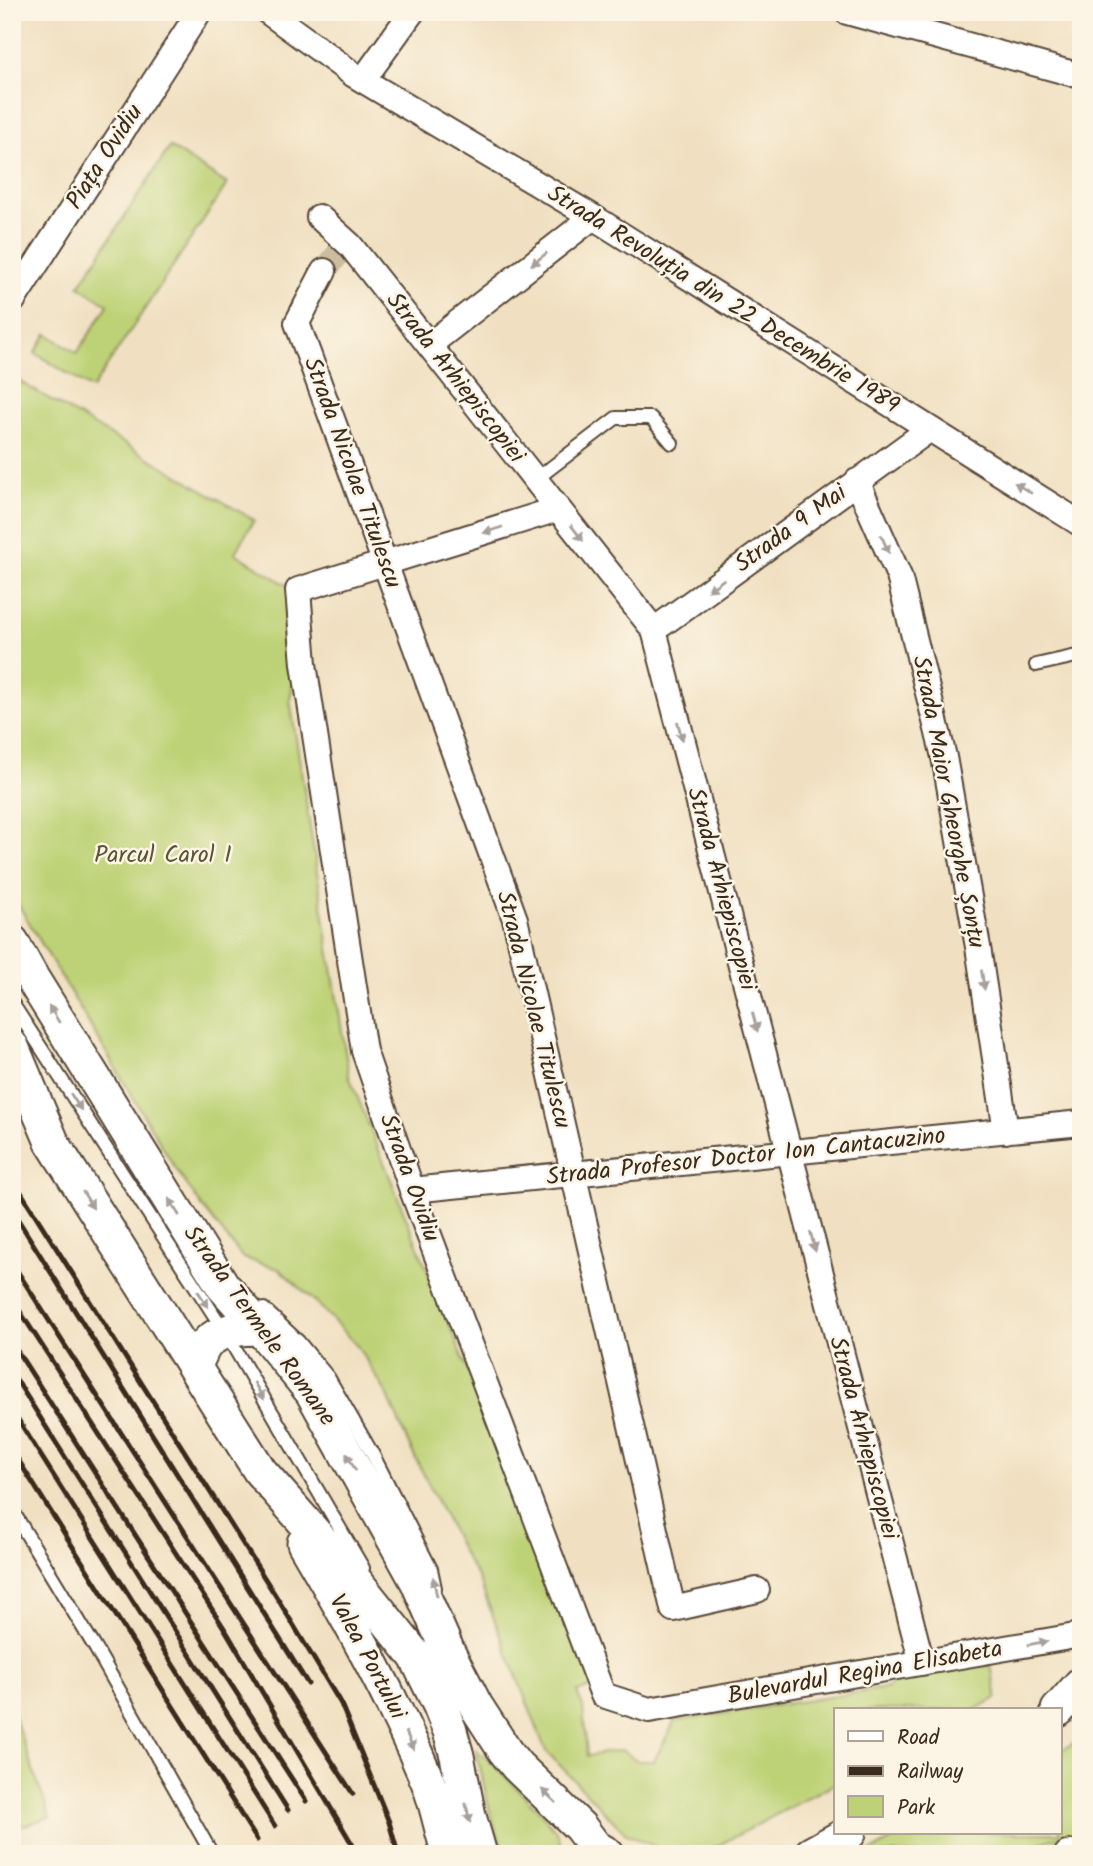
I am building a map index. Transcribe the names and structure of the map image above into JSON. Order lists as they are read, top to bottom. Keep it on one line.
{"streets":{"street":["Piața Ovidiu","Strada Revoluția din 22 Decembrie 1989","Strada Arhiepiscopiei","Strada Nicolae Titulescu","Strada 9 Mai","Strada Maior Gheorghe Șonțu","Strada Profesor Doctor Ion Cantacuzino","Strada Ovidiu","Strada Termele Romane","Valea Portului","Bulevardul Regina Elisabeta"]},"crossings":[["Strada Revoluția din 22 Decembrie 1989","Strada 9 Mai"],["Strada Arhiepiscopiei","Strada 9 Mai"],["Strada Arhiepiscopiei","Strada Profesor Doctor Ion Cantacuzino"],["Strada Arhiepiscopiei","Bulevardul Regina Elisabeta"],["Strada Nicolae Titulescu","Strada Profesor Doctor Ion Cantacuzino"],["Strada Nicolae Titulescu","Strada Ovidiu"],["Strada 9 Mai","Strada Maior Gheorghe Șonțu"],["Strada Maior Gheorghe Șonțu","Strada Profesor Doctor Ion Cantacuzino"],["Strada Profesor Doctor Ion Cantacuzino","Strada Ovidiu"],["Strada Ovidiu","Bulevardul Regina Elisabeta"]],"one_way":["Strada Arhiepiscopiei","Strada 9 Mai","Strada Maior Gheorghe Șonțu","Bulevardul Regina Elisabeta"],"parks":["Parcul Carol I"],"legend":["Road","Railway","Park"]}
